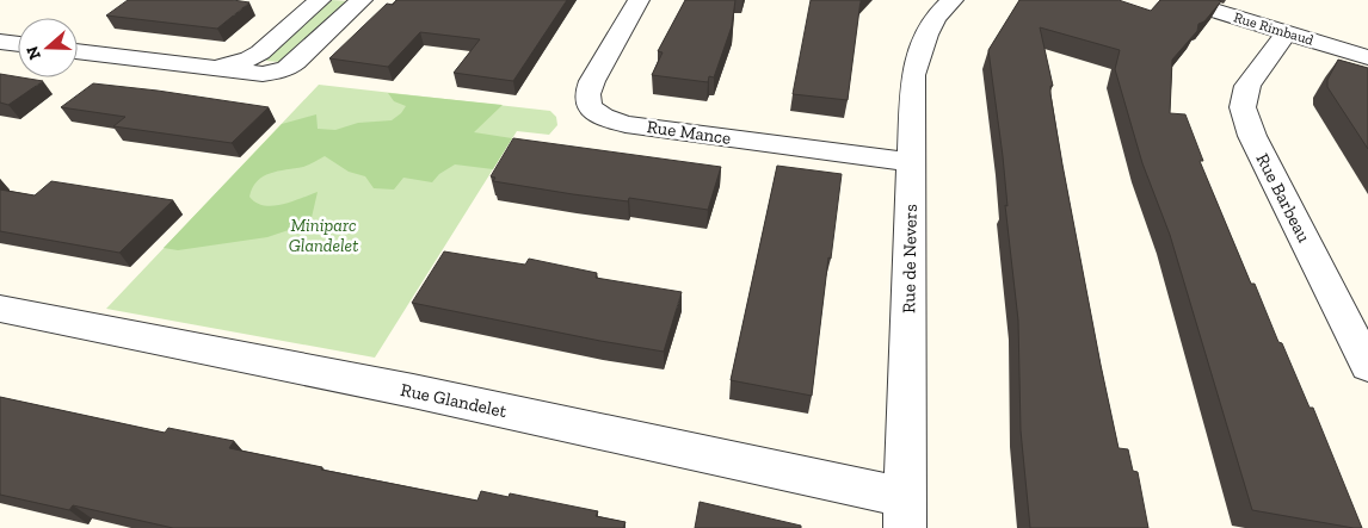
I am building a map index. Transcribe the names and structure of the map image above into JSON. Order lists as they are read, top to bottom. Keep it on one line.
{"streets":{"street":["Rue Rimbaud","Rue Mance","Rue Barbeau","Rue de Nevers","Rue Glandelet"]},"crossings":[["Rue Rimbaud","Rue Barbeau"],["Rue Mance","Rue de Nevers"],["Rue de Nevers","Rue Glandelet"]],"parks":["Miniparc Glandelet"],"north":"left"}
